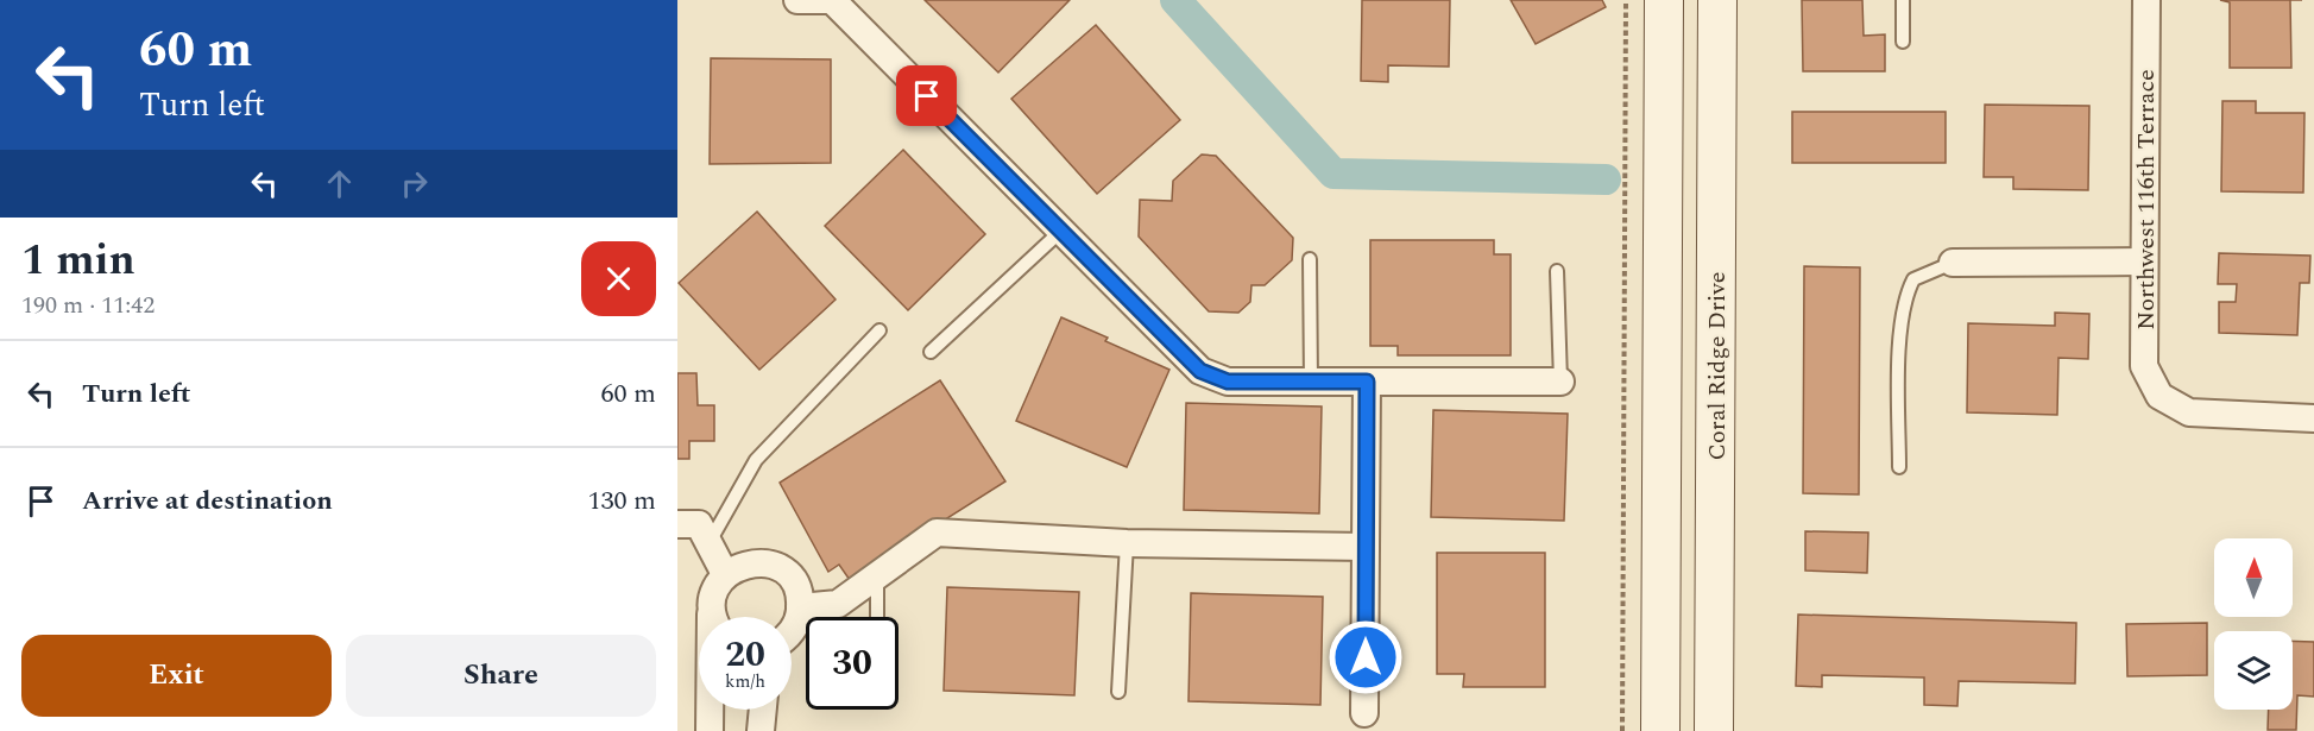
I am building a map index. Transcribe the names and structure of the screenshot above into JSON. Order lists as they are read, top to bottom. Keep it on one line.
{"streets":{"main road":["Coral Ridge Drive"],"street":["Northwest 116th Terrace"]},"north":"top","page":{"turn":["60 m","Turn left"],"heading":["1 min","190 m · 11:42"],"list":[{"name":"Turn left","value":"60 m"},{"name":"Arrive at destination","value":"130 m"}],"speed":"20 km/h","limit":"30","buttons":["Exit","Share"]}}
